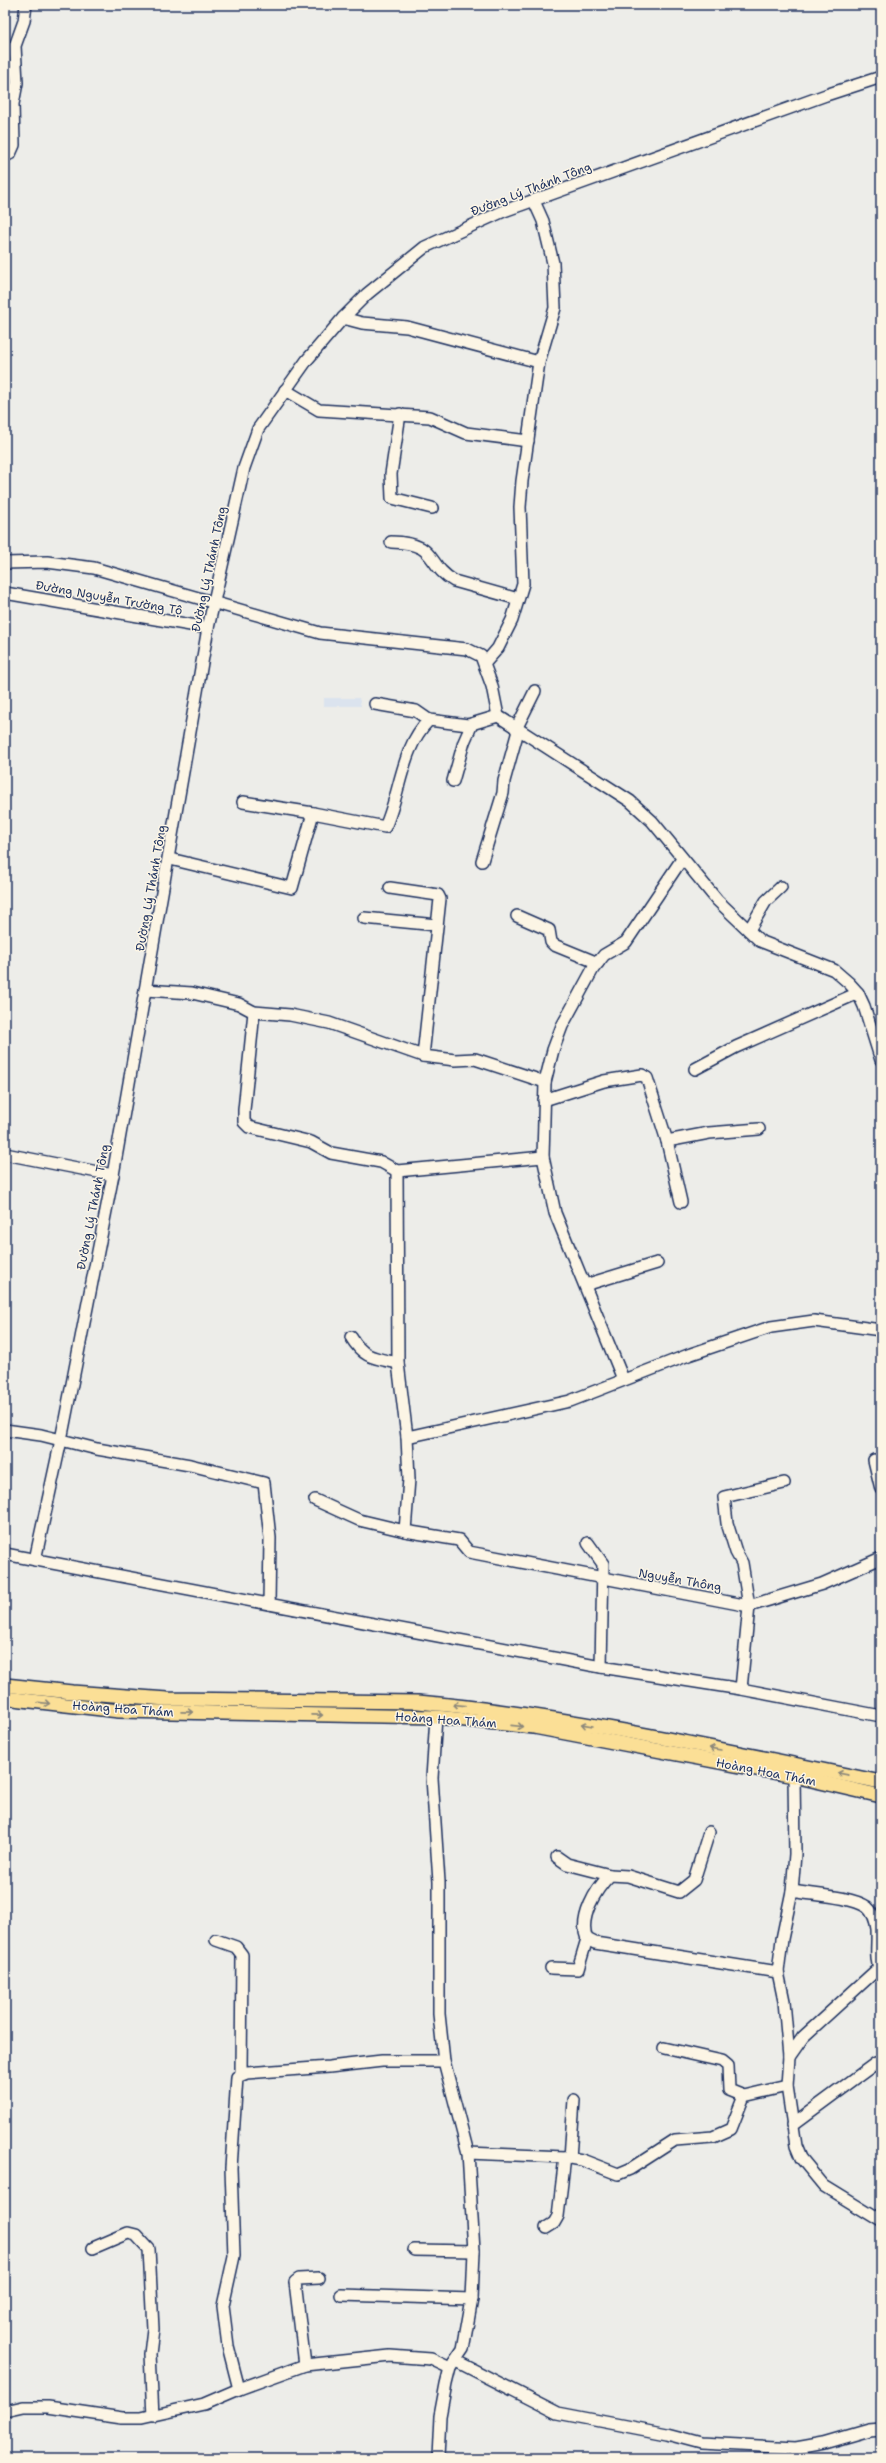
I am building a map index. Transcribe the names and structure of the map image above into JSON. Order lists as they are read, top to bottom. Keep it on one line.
{"streets":{"main road":["Hoàng Hoa Thám"],"street":["Đường Lý Thánh Tông","Đường Nguyễn Trường Tộ","Nguyễn Thông"]},"crossings":[["Đường Lý Thánh Tông","Đường Nguyễn Trường Tộ"]]}
